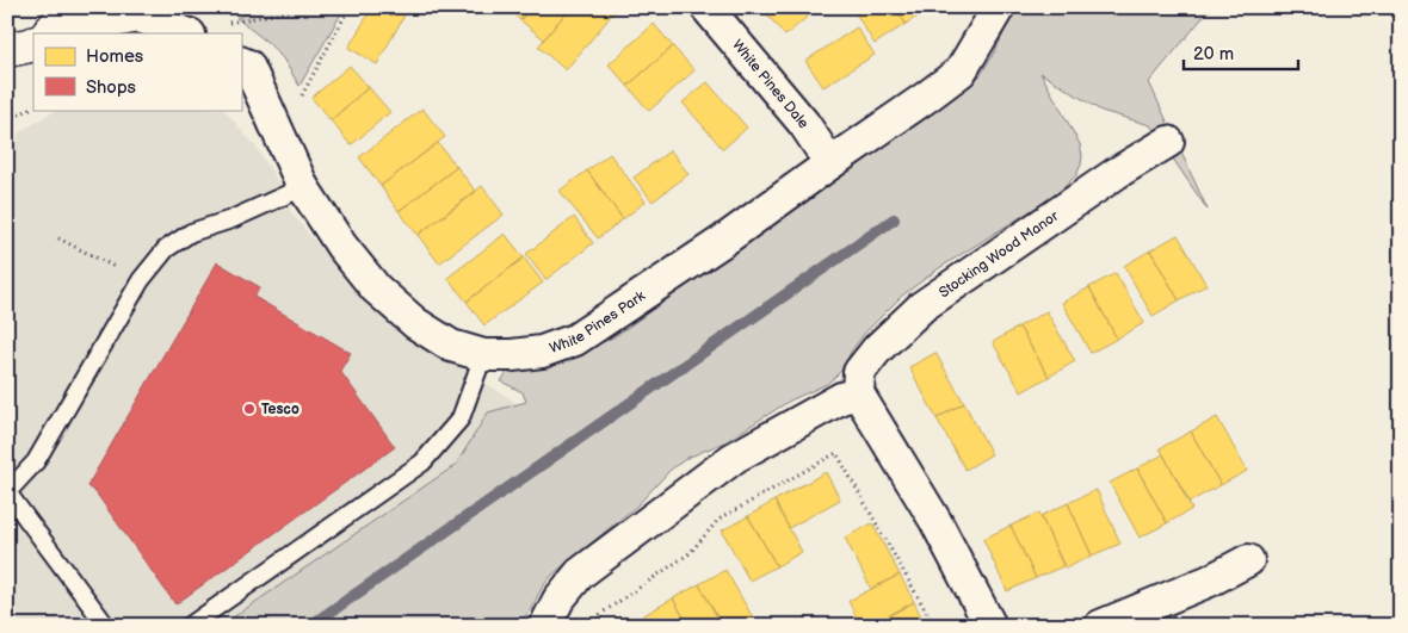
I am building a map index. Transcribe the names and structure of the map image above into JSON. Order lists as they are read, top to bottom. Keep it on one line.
{"streets":{"street":["White Pines Dale","Stocking Wood Manor","White Pines Park"]},"crossings":[["White Pines Dale","White Pines Park"]],"places":["Tesco"],"legend":["Homes","Shops"],"scale_bar":"20 m"}
